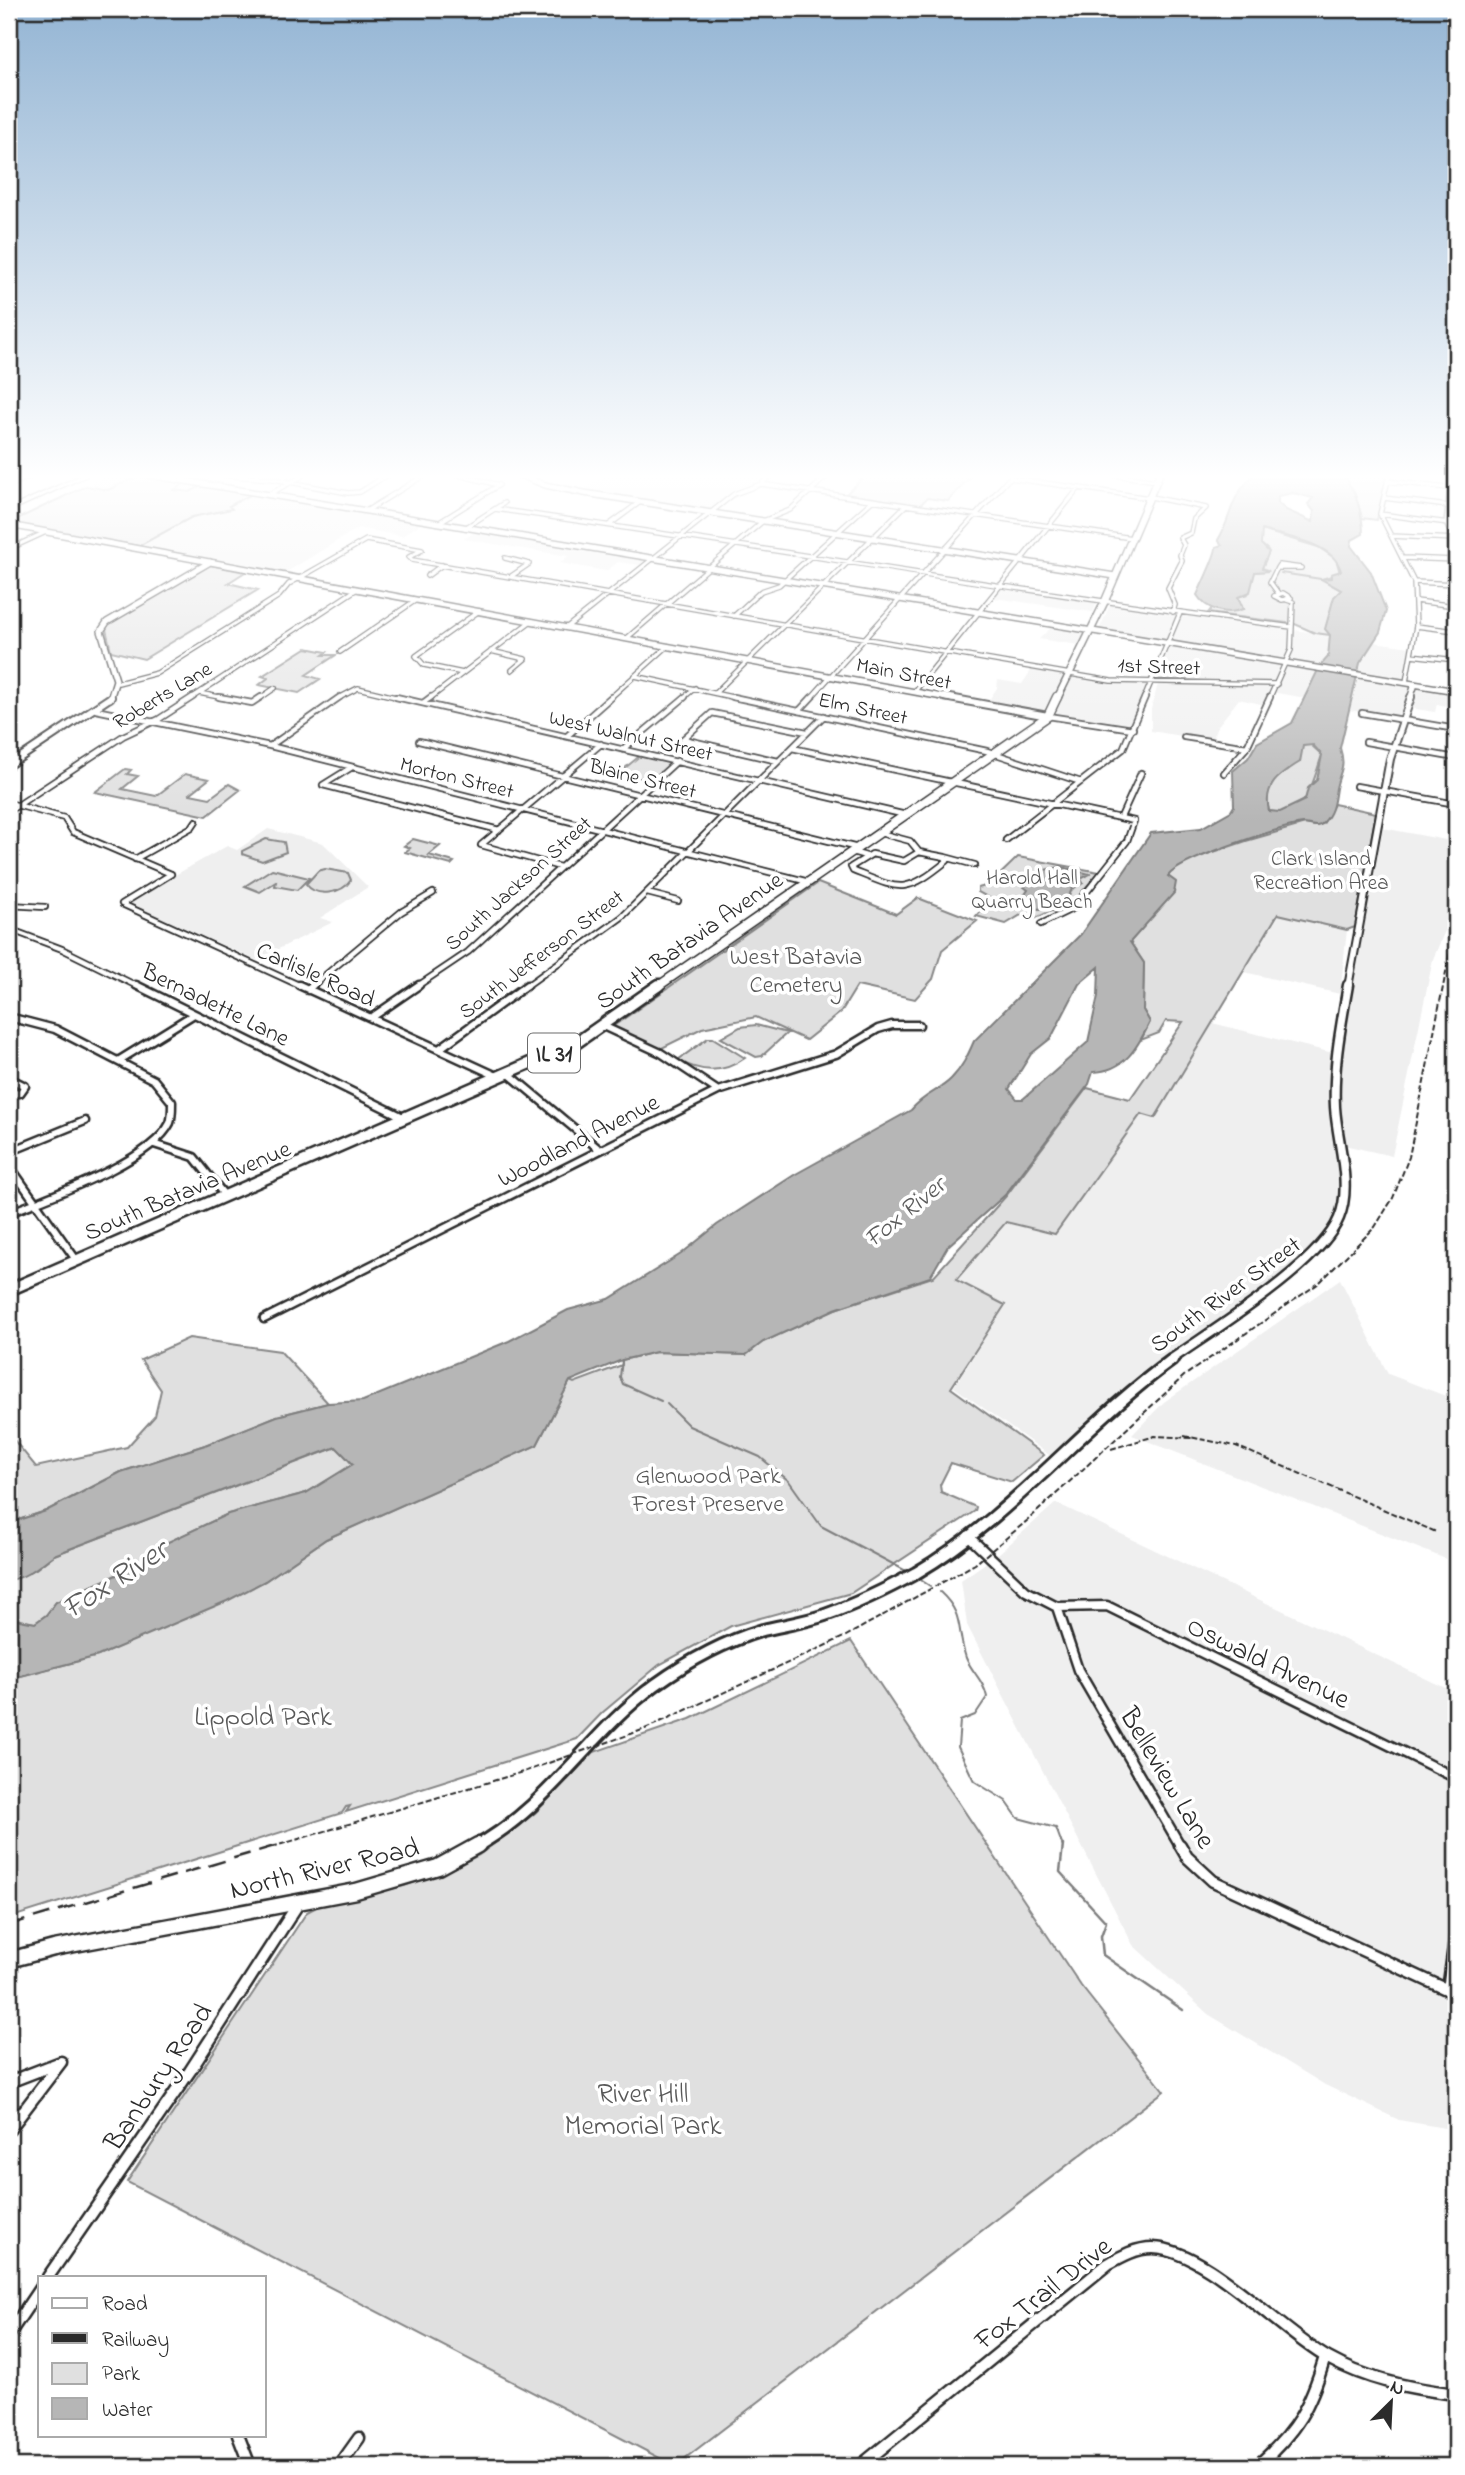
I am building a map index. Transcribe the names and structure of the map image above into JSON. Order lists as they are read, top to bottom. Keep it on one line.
{"streets":{"main road":["Main Street","South Batavia Avenue","IL 31","South River Street","North River Road"],"street":["1st Street","Roberts Lane","Elm Street","West Walnut Street","Morton Street","Blaine Street","South Jackson Street","South Jefferson Street","Carlisle Road","Bernadette Lane","Woodland Avenue","Oswald Avenue","Belleview Lane","Banbury Road","Fox Trail Drive"]},"crossings":[["1st Street","South Batavia Avenue"],["Main Street","South Batavia Avenue"],["Roberts Lane","Morton Street"],["Elm Street","South Batavia Avenue"],["Elm Street","South Jefferson Street"],["West Walnut Street","Morton Street"],["West Walnut Street","South Jackson Street"],["West Walnut Street","South Batavia Avenue"],["West Walnut Street","South Jefferson Street"],["Morton Street","South Jackson Street"],["Morton Street","South Batavia Avenue"],["Morton Street","South Jefferson Street"],["Blaine Street","South Jackson Street"],["Blaine Street","South Batavia Avenue"],["Blaine Street","South Jefferson Street"],["South Jackson Street","Carlisle Road"],["South Batavia Avenue","Carlisle Road"],["South Batavia Avenue","Bernadette Lane"],["South Batavia Avenue","IL 31"],["South Jefferson Street","Carlisle Road"],["Carlisle Road","Woodland Avenue"],["South River Street","North River Road"],["Oswald Avenue","Belleview Lane"],["North River Road","Banbury Road"]],"water":["Fox River"],"parks":["Clark Island Recreation Area","Harold Hall Quarry Beach","West Batavia Cemetery","Glenwood Park Forest Preserve","Lippold Park","River Hill Memorial Park"],"legend":["Road","Railway","Park","Water"],"north":"top right"}
